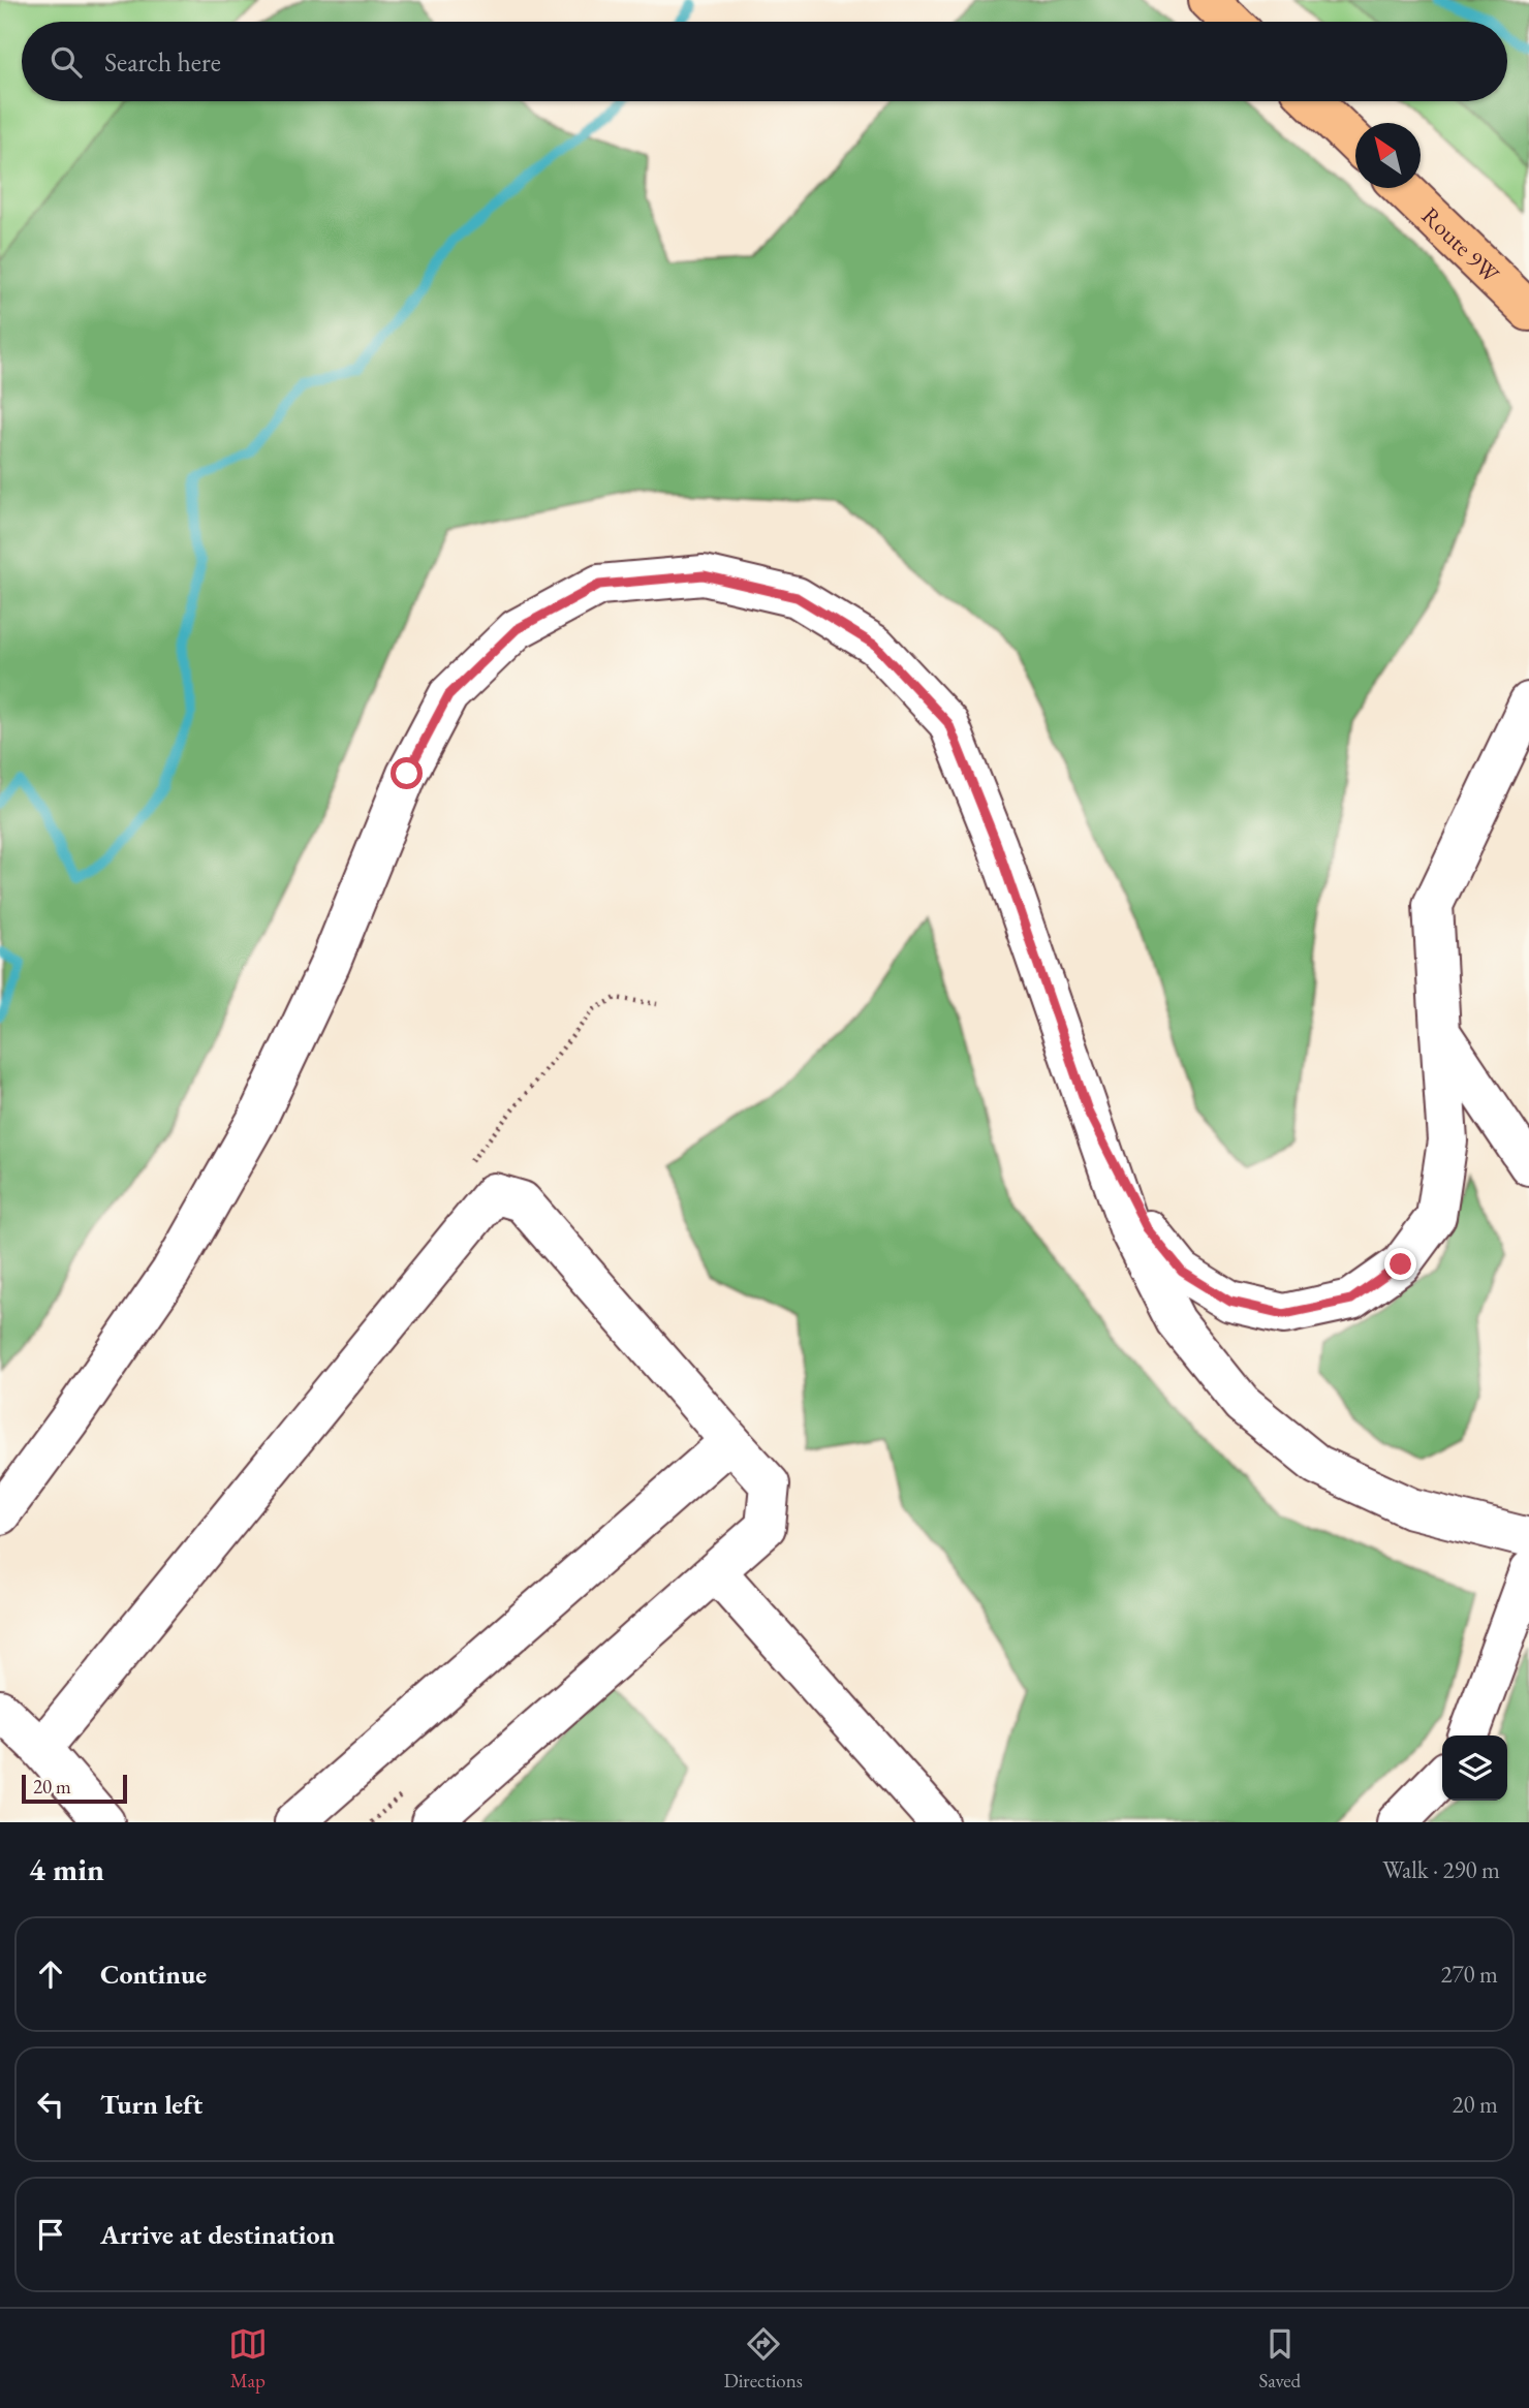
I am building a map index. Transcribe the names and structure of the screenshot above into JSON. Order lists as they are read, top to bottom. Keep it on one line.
{"streets":{"main road":["Route 9W"]},"scale_bar":"20 m","north":"top left","page":{"search":"Search here","scale":"20 m","heading":["4 min","Walk · 290 m"],"list":[["Continue","270 m"],["Turn left","20 m"],"Arrive at destination"],"nav":["Map","Directions","Saved"]}}
